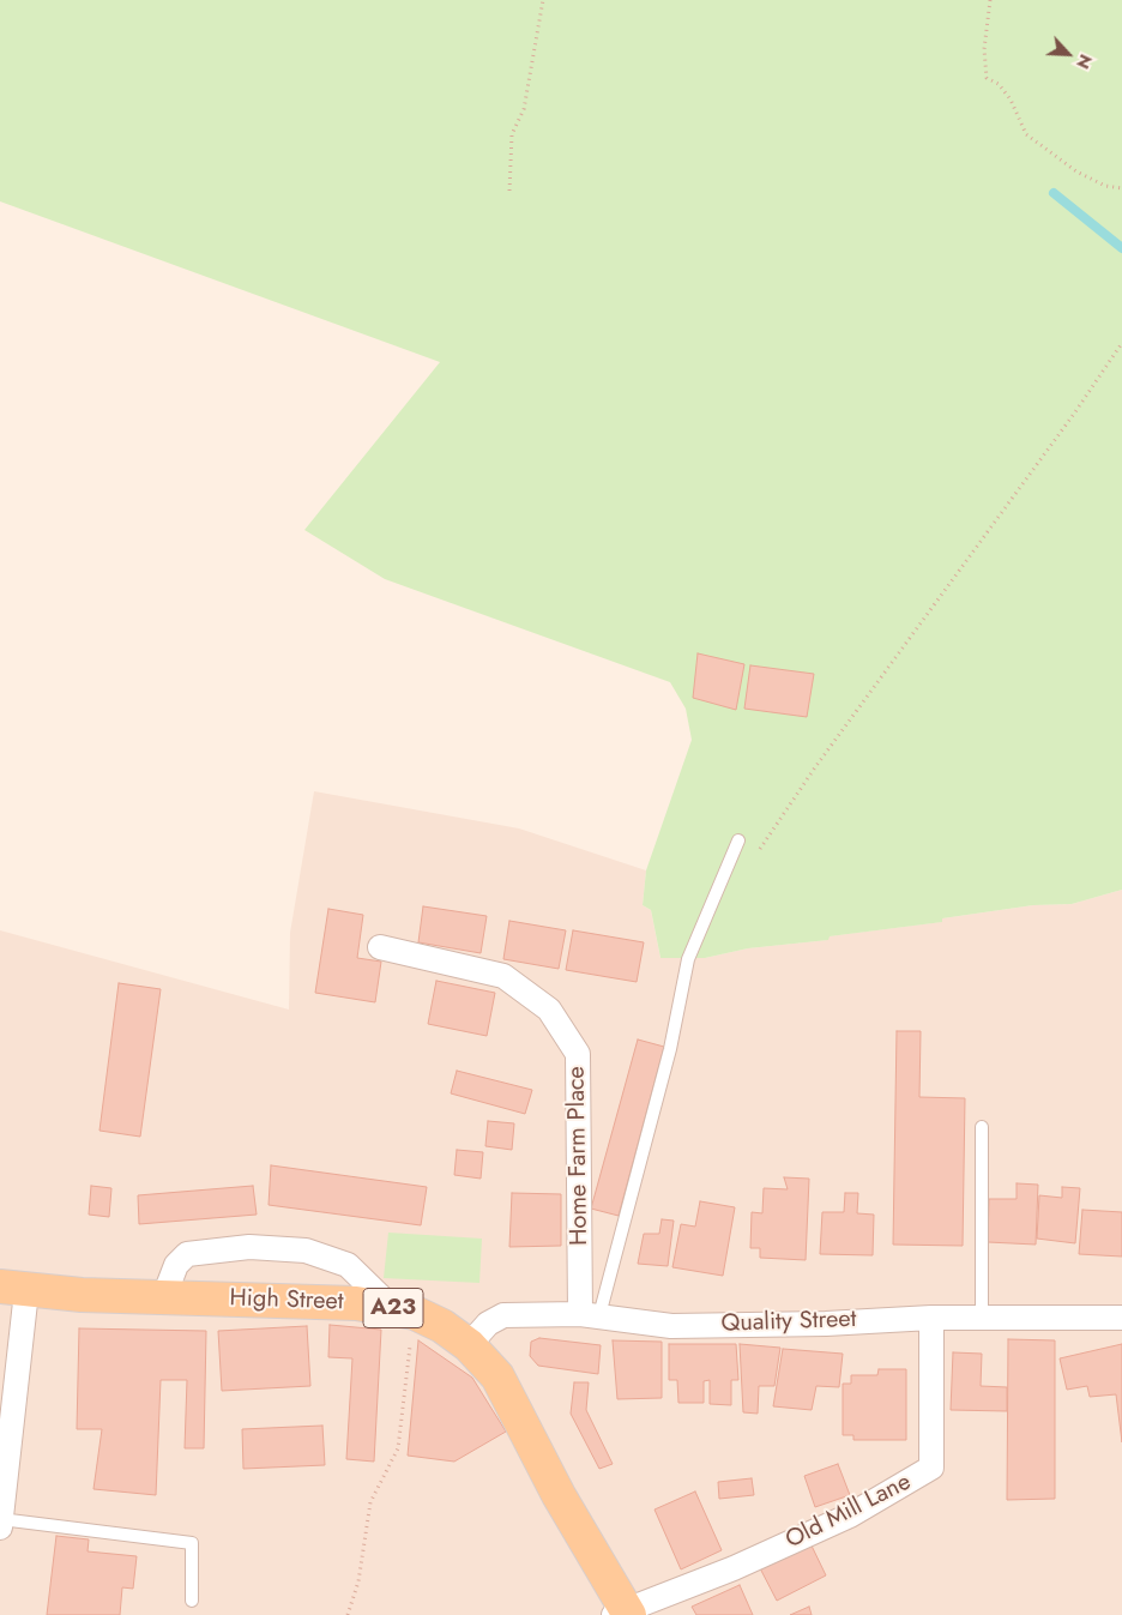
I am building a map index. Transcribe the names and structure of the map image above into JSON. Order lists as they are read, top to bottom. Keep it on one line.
{"streets":{"main road":["High Street","A23"],"street":["Home Farm Place","Quality Street","Old Mill Lane"]},"crossings":[["Home Farm Place","Quality Street"],["High Street","Quality Street"],["High Street","Old Mill Lane"],["Quality Street","Old Mill Lane"]],"north":"bottom right"}
